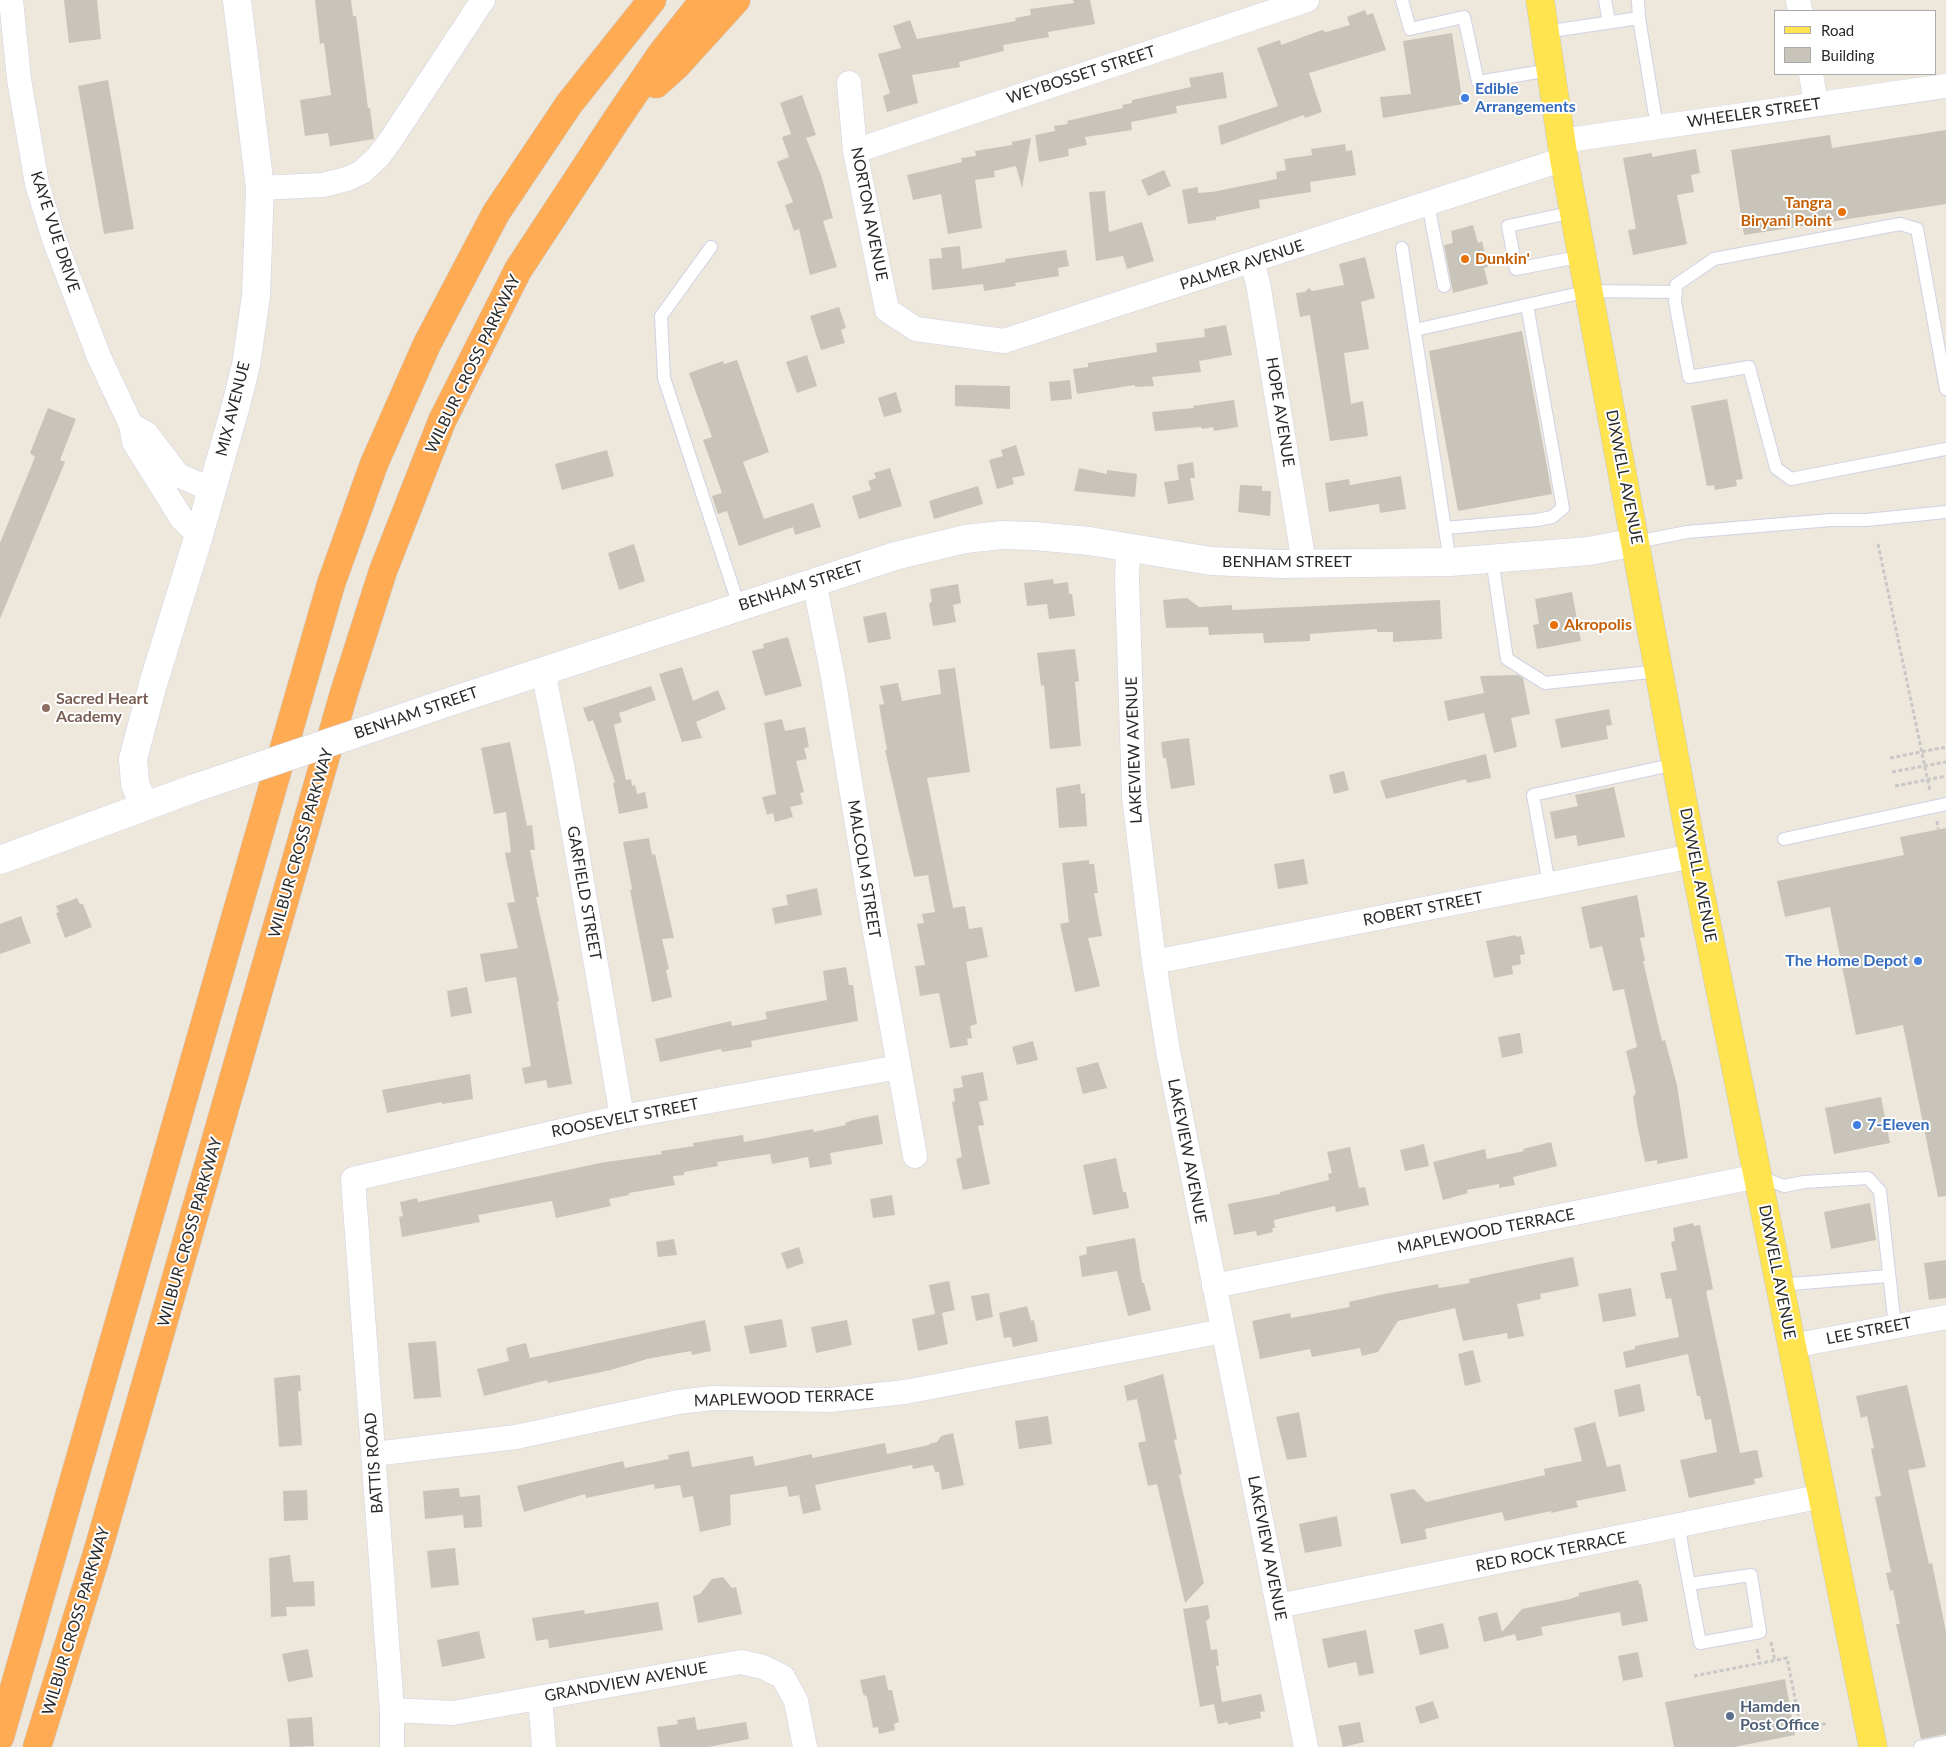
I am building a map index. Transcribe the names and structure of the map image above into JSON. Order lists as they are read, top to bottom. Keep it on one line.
{"streets":{"highway":["WILBUR CROSS PARKWAY"],"main road":["MIX AVENUE","DIXWELL AVENUE","BENHAM STREET"],"street":["WEYBOSSET STREET","WHEELER STREET","NORTON AVENUE","KAYE VUE DRIVE","PALMER AVENUE","HOPE AVENUE","LAKEVIEW AVENUE","MALCOLM STREET","GARFIELD STREET","ROBERT STREET","ROOSEVELT STREET","MAPLEWOOD TERRACE","LEE STREET","BATTIS ROAD","RED ROCK TERRACE","GRANDVIEW AVENUE"]},"crossings":[["WEYBOSSET STREET","NORTON AVENUE"],["WHEELER STREET","PALMER AVENUE"],["WHEELER STREET","DIXWELL AVENUE"],["NORTON AVENUE","PALMER AVENUE"],["KAYE VUE DRIVE","MIX AVENUE"],["PALMER AVENUE","HOPE AVENUE"],["PALMER AVENUE","DIXWELL AVENUE"],["MIX AVENUE","BENHAM STREET"],["HOPE AVENUE","BENHAM STREET"],["DIXWELL AVENUE","BENHAM STREET"],["DIXWELL AVENUE","ROBERT STREET"],["DIXWELL AVENUE","MAPLEWOOD TERRACE"],["DIXWELL AVENUE","LEE STREET"],["DIXWELL AVENUE","RED ROCK TERRACE"],["BENHAM STREET","LAKEVIEW AVENUE"],["BENHAM STREET","MALCOLM STREET"],["BENHAM STREET","GARFIELD STREET"],["LAKEVIEW AVENUE","ROBERT STREET"],["LAKEVIEW AVENUE","MAPLEWOOD TERRACE"],["LAKEVIEW AVENUE","RED ROCK TERRACE"],["MALCOLM STREET","ROOSEVELT STREET"],["GARFIELD STREET","ROOSEVELT STREET"],["ROOSEVELT STREET","BATTIS ROAD"],["MAPLEWOOD TERRACE","BATTIS ROAD"],["BATTIS ROAD","GRANDVIEW AVENUE"]],"places":["Edible Arrangements","Tangra Biryani Point","Dunkin'","Akropolis","Sacred Heart Academy","The Home Depot","7-Eleven","Hamden Post Office"],"legend":["Road","Building"]}
